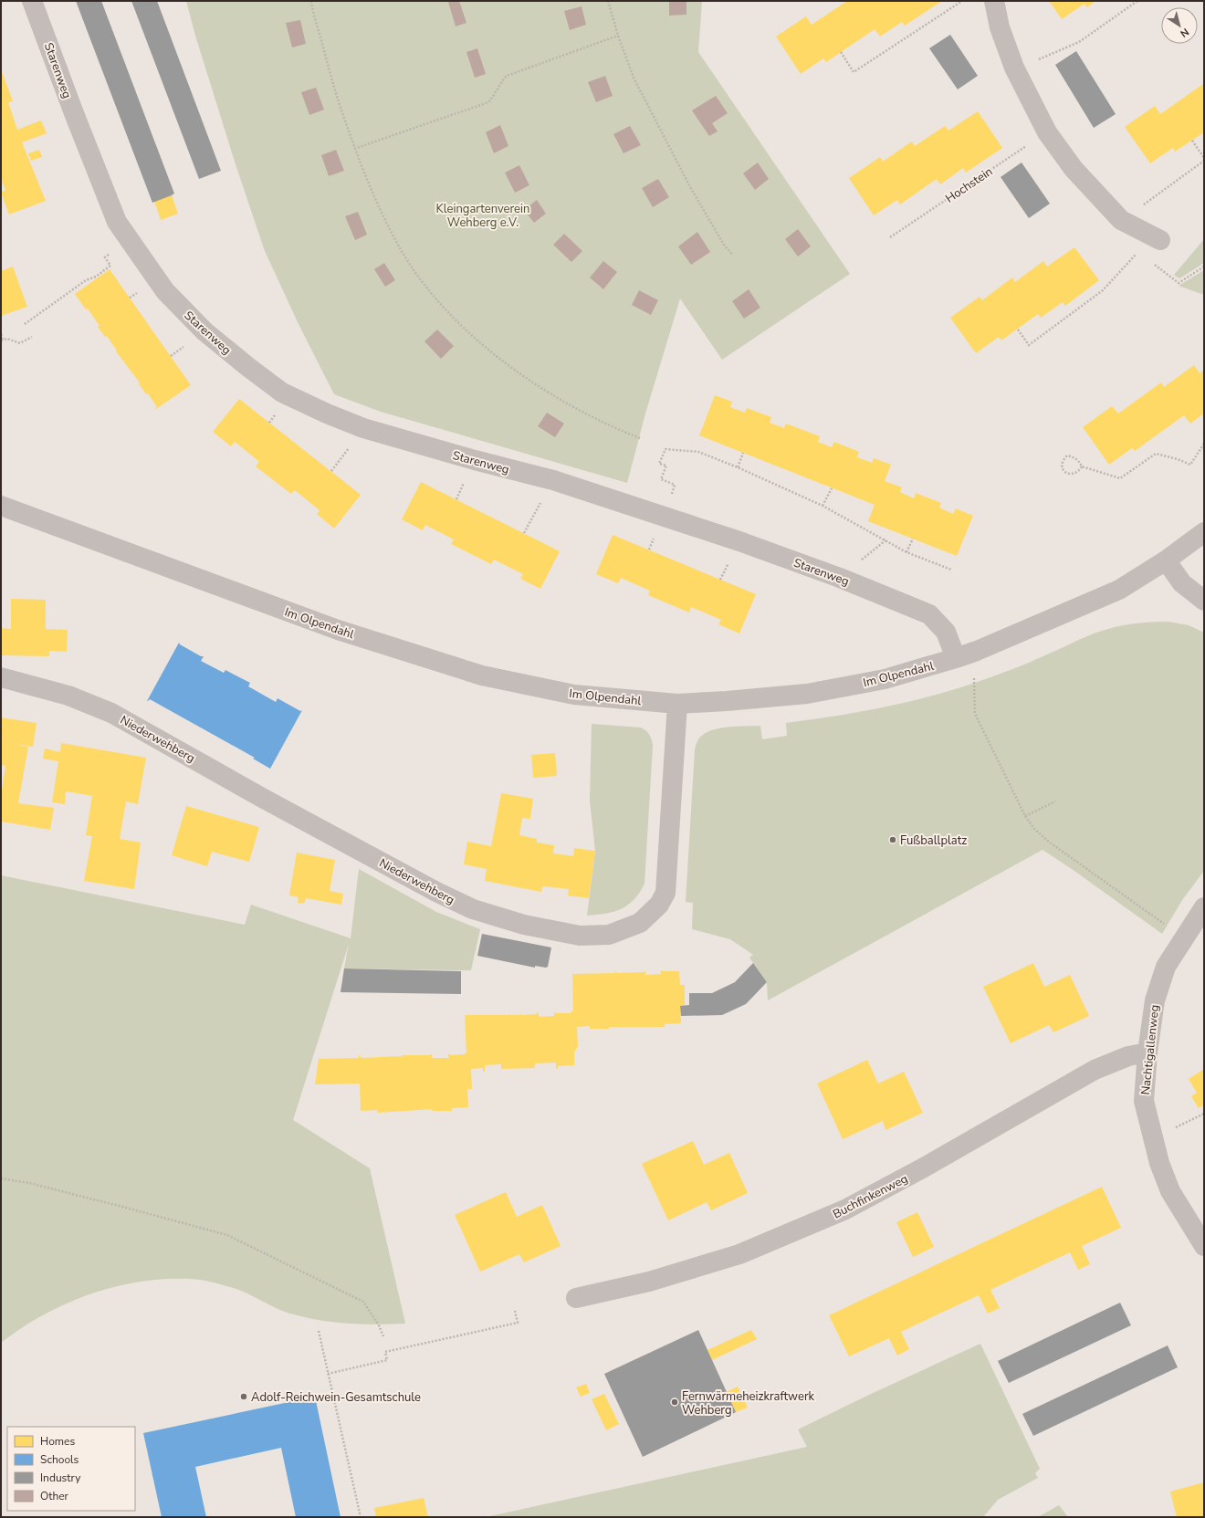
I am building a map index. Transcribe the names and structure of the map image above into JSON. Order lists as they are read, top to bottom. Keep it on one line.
{"streets":{"street":["Starenweg","Im Olpendahl","Niederwehberg","Nachtigallenweg","Buchfinkenweg"],"path":["Hochstein"]},"crossings":[["Starenweg","Im Olpendahl"],["Im Olpendahl","Niederwehberg"],["Nachtigallenweg","Buchfinkenweg"]],"parks":["Kleingartenverein Wehberg e.V."],"places":["Fußballplatz","Adolf-Reichwein-Gesamtschule","Fernwärmeheizkraftwerk Wehberg"],"legend":["Homes","Schools","Industry","Other"],"north":"bottom right"}
